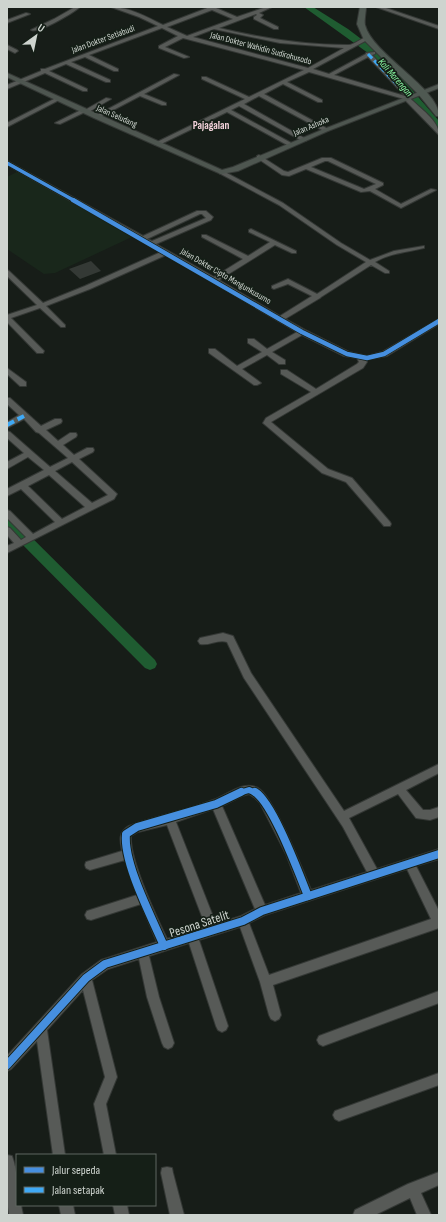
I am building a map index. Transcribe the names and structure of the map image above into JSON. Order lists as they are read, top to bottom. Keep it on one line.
{"streets":{"main road":["Jalan Seludang","Jalan Ashoka"],"street":["Jalan Dokter Setiabudi","Jalan Dokter Wahidin Sudirohusodo","Jalan Dokter Cipto Mangunkusumo","Pesona Satelit"]},"crossings":[["Jalan Dokter Setiabudi","Jalan Dokter Wahidin Sudirohusodo"],["Jalan Dokter Setiabudi","Jalan Seludang"],["Jalan Dokter Wahidin Sudirohusodo","Jalan Ashoka"],["Jalan Seludang","Jalan Ashoka"]],"districts":["Pajagalan"],"water":["Kali Marengan"],"legend":["Jalur sepeda","Jalan setapak"],"north":"top right"}
